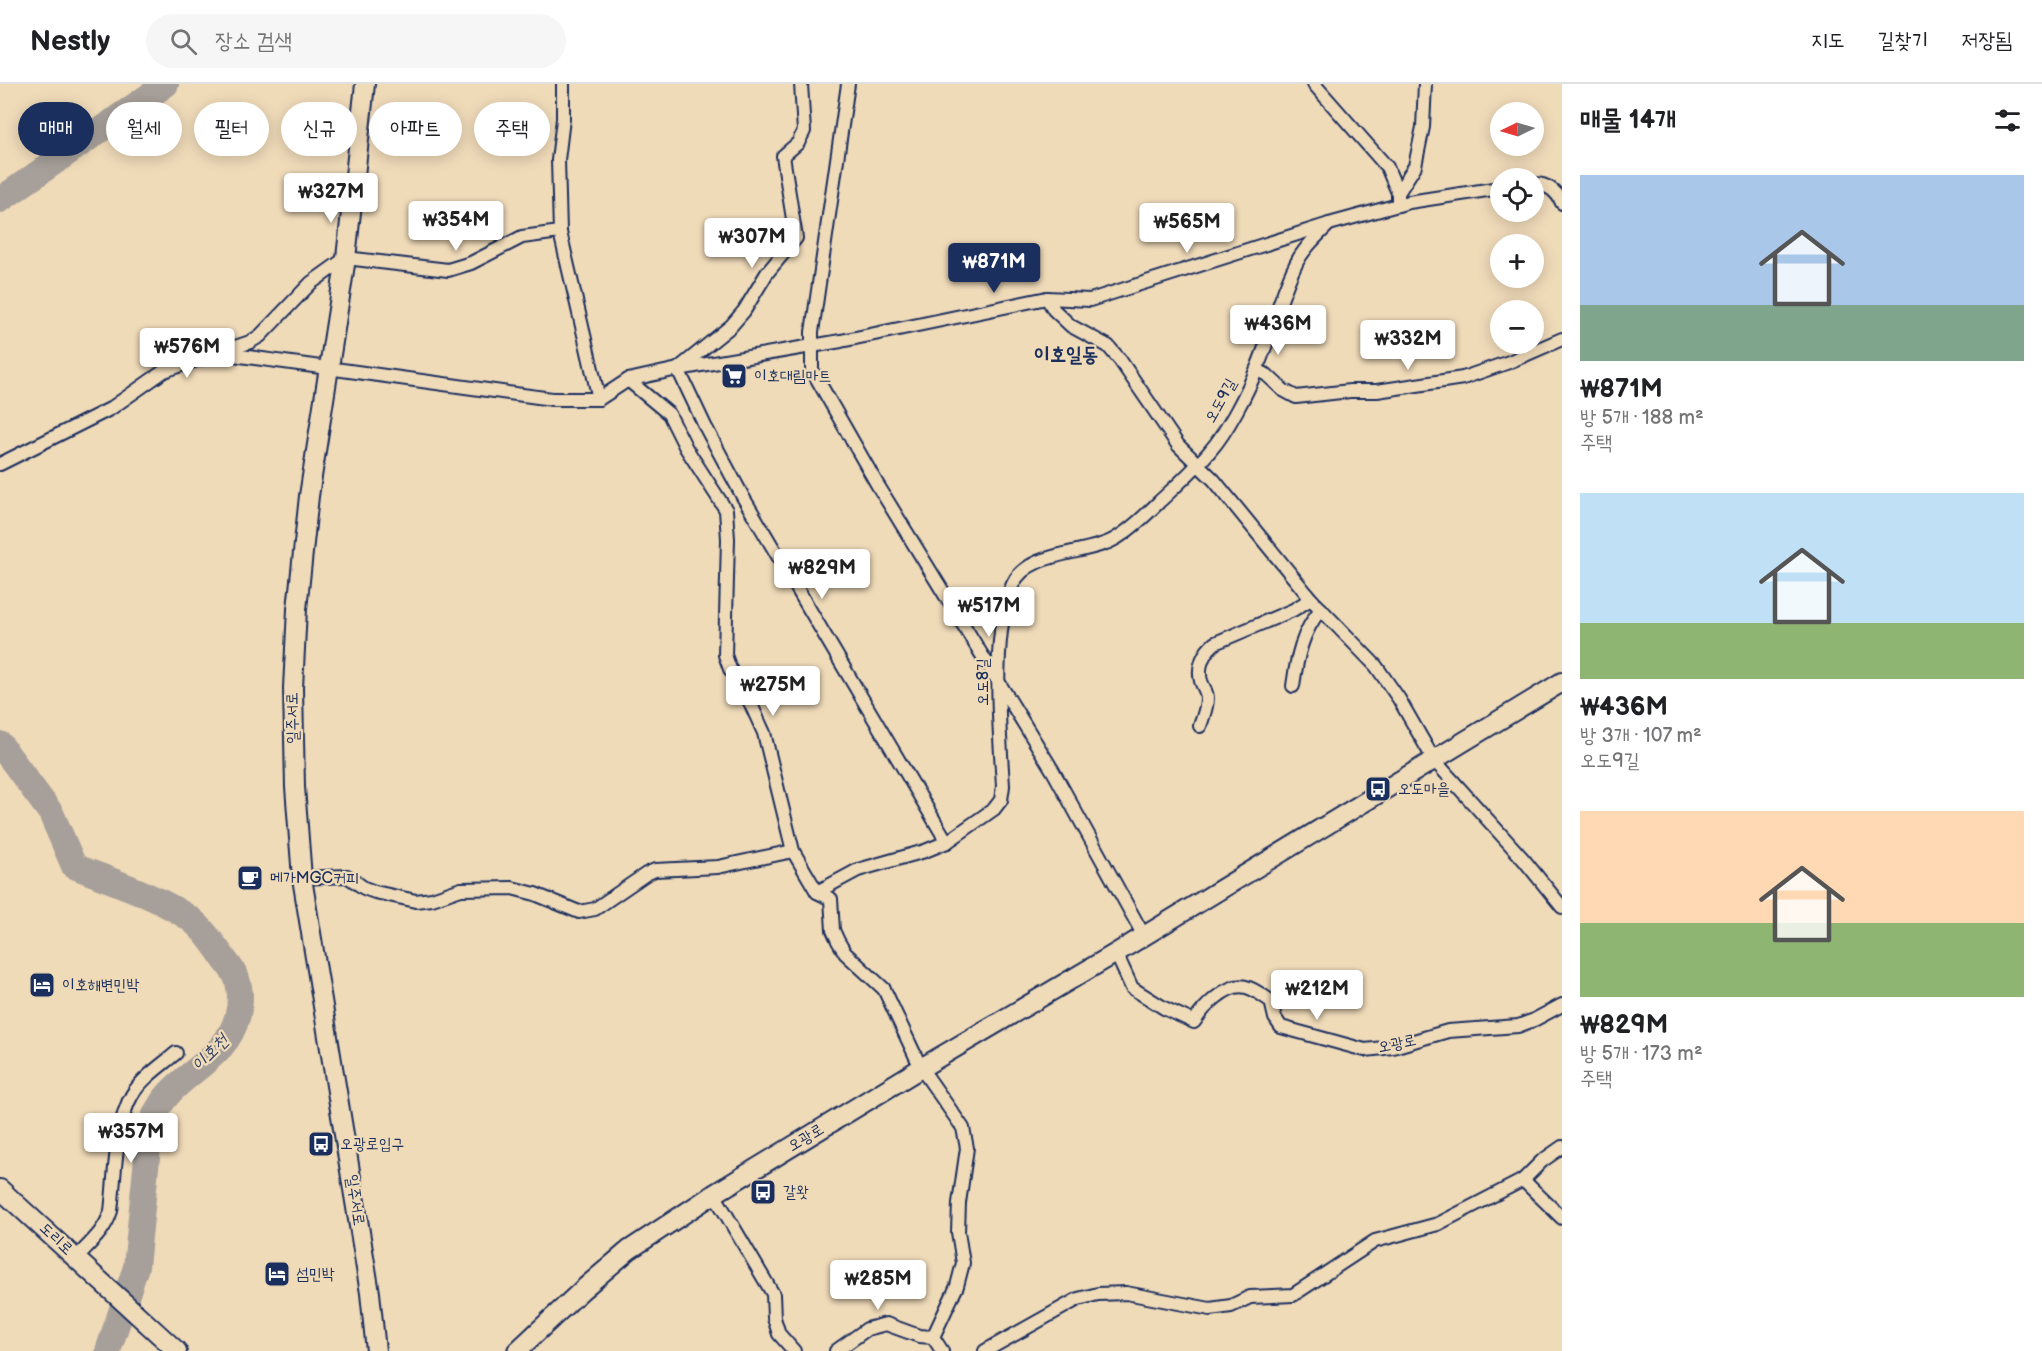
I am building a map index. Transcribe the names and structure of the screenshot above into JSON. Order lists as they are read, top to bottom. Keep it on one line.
{"streets":{"main road":["일주서로","오광로","도리로"],"street":["오도9길","오도8길"]},"crossings":[["오도9길","오도8길"]],"districts":["이호일동"],"water":["이호천"],"places":{"supermarket":["이호대림마트"],"bus stop":["오도마을","오광로입구","갈왓"],"cafe":["메가MGC커피"],"hotel":["이호해변민박","섬민박"]},"north":"left","page":{"header":"Nestly","search":"장소 검색","nav":["지도","길찾기","저장됨"],"heading":"매물 14개","map_buttons":["+","−"],"chip":["매매","월세","필터","신규","아파트","주택"],"list":[{"name":"₩871M","note":"방 5개 · 188 m² · 주택"},{"name":"₩436M","note":"방 3개 · 107 m² · 오도9길"},{"name":"₩829M","note":"방 5개 · 173 m² · 주택"}],"price":["₩327M","₩354M","₩565M","₩307M","₩871M","₩436M","₩332M","₩576M","₩829M","₩517M","₩275M","₩212M","₩357M","₩285M"]}}
